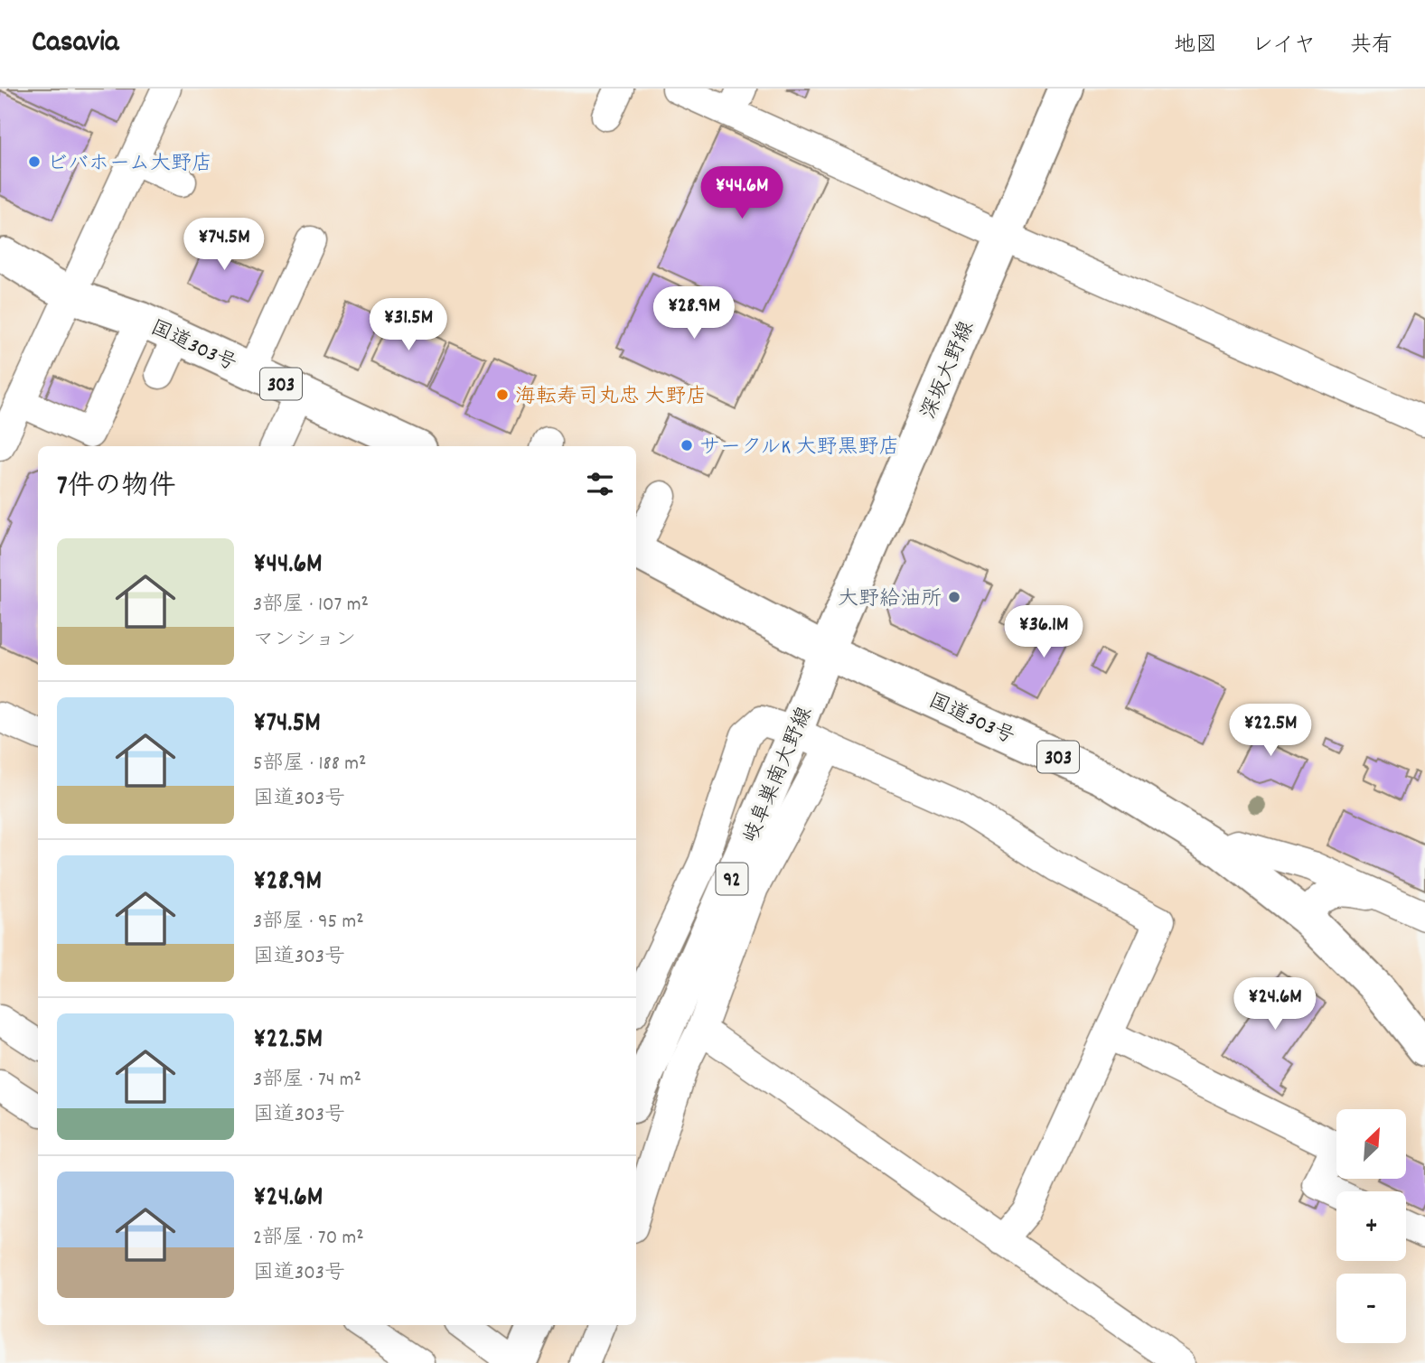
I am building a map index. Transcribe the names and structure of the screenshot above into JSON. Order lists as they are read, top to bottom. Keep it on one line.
{"streets":{"main road":["国道303号","深坂大野線","303","岐阜巣南大野線","92"]},"crossings":[["国道303号","深坂大野線"],["国道303号","岐阜巣南大野線"],["深坂大野線","岐阜巣南大野線"]],"places":["ビバホーム大野店","海転寿司丸忠 大野店","サークルK 大野黒野店","大野給油所"],"north":"top right","page":{"header":"Casavia","nav":["地図","レイヤ","共有"],"price":["¥44.6M","¥74.5M","¥28.9M","¥31.5M","¥36.1M","¥22.5M","¥24.6M"],"heading":"7件の物件","list":[{"name":"¥44.6M","note":"3部屋 · 107 m² · マンション"},{"name":"¥74.5M","note":"5部屋 · 188 m² · 国道303号"},{"name":"¥28.9M","note":"3部屋 · 95 m² · 国道303号"},{"name":"¥22.5M","note":"3部屋 · 74 m² · 国道303号"},{"name":"¥24.6M","note":"2部屋 · 70 m² · 国道303号"}],"map_buttons":["+","−"]}}
